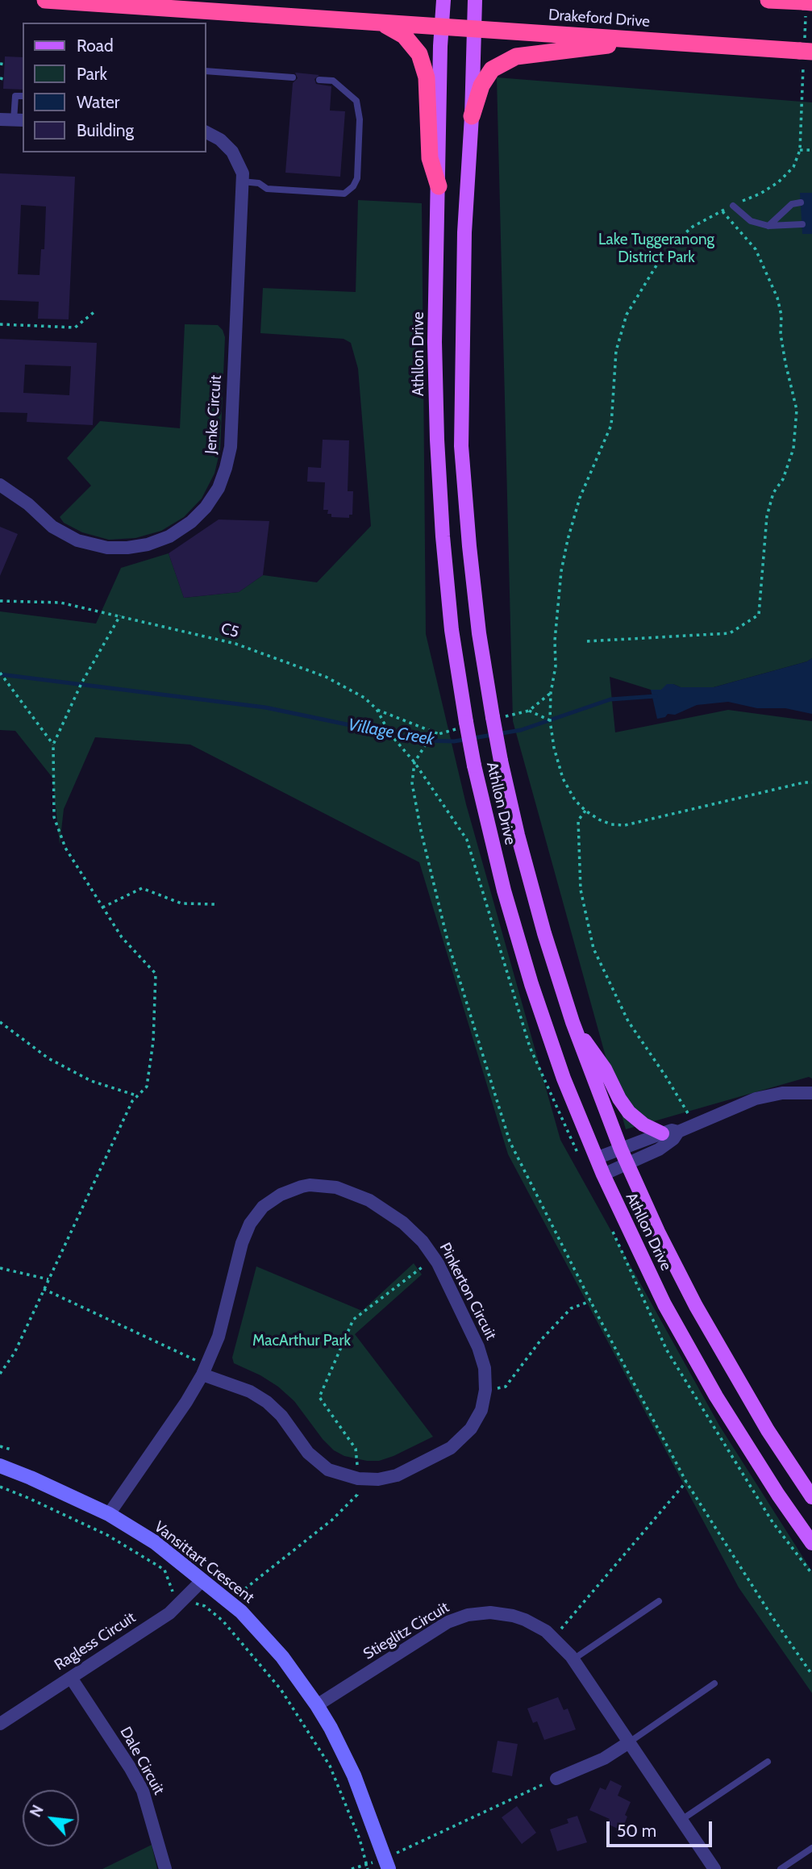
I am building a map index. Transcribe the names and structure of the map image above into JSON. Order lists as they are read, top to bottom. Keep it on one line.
{"streets":{"highway":["Drakeford Drive"],"main road":["Athllon Drive"],"street":["Jenke Circuit","Pinkerton Circuit","Vansittart Crescent","Stieglitz Circuit","Ragless Circuit","Dale Circuit"],"path":["C5"]},"crossings":[["Drakeford Drive","Athllon Drive"],["Pinkerton Circuit","Vansittart Crescent"],["Vansittart Crescent","Stieglitz Circuit"],["Vansittart Crescent","Ragless Circuit"],["Ragless Circuit","Dale Circuit"]],"water":["Village Creek"],"parks":["Lake Tuggeranong District Park","MacArthur Park"],"legend":["Road","Park","Water","Building"],"scale_bar":"50 m","north":"top left"}
